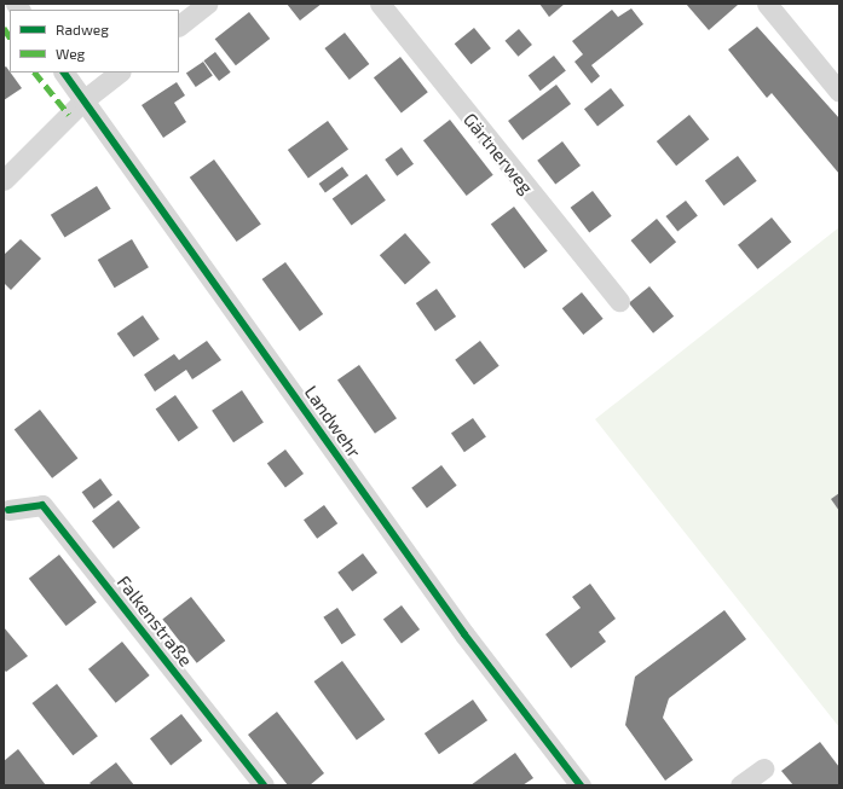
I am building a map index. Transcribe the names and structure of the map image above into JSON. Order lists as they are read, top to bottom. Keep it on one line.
{"streets":{"street":["Gärtnerweg","Landwehr","Falkenstraße"]},"legend":["Radweg","Weg"]}
